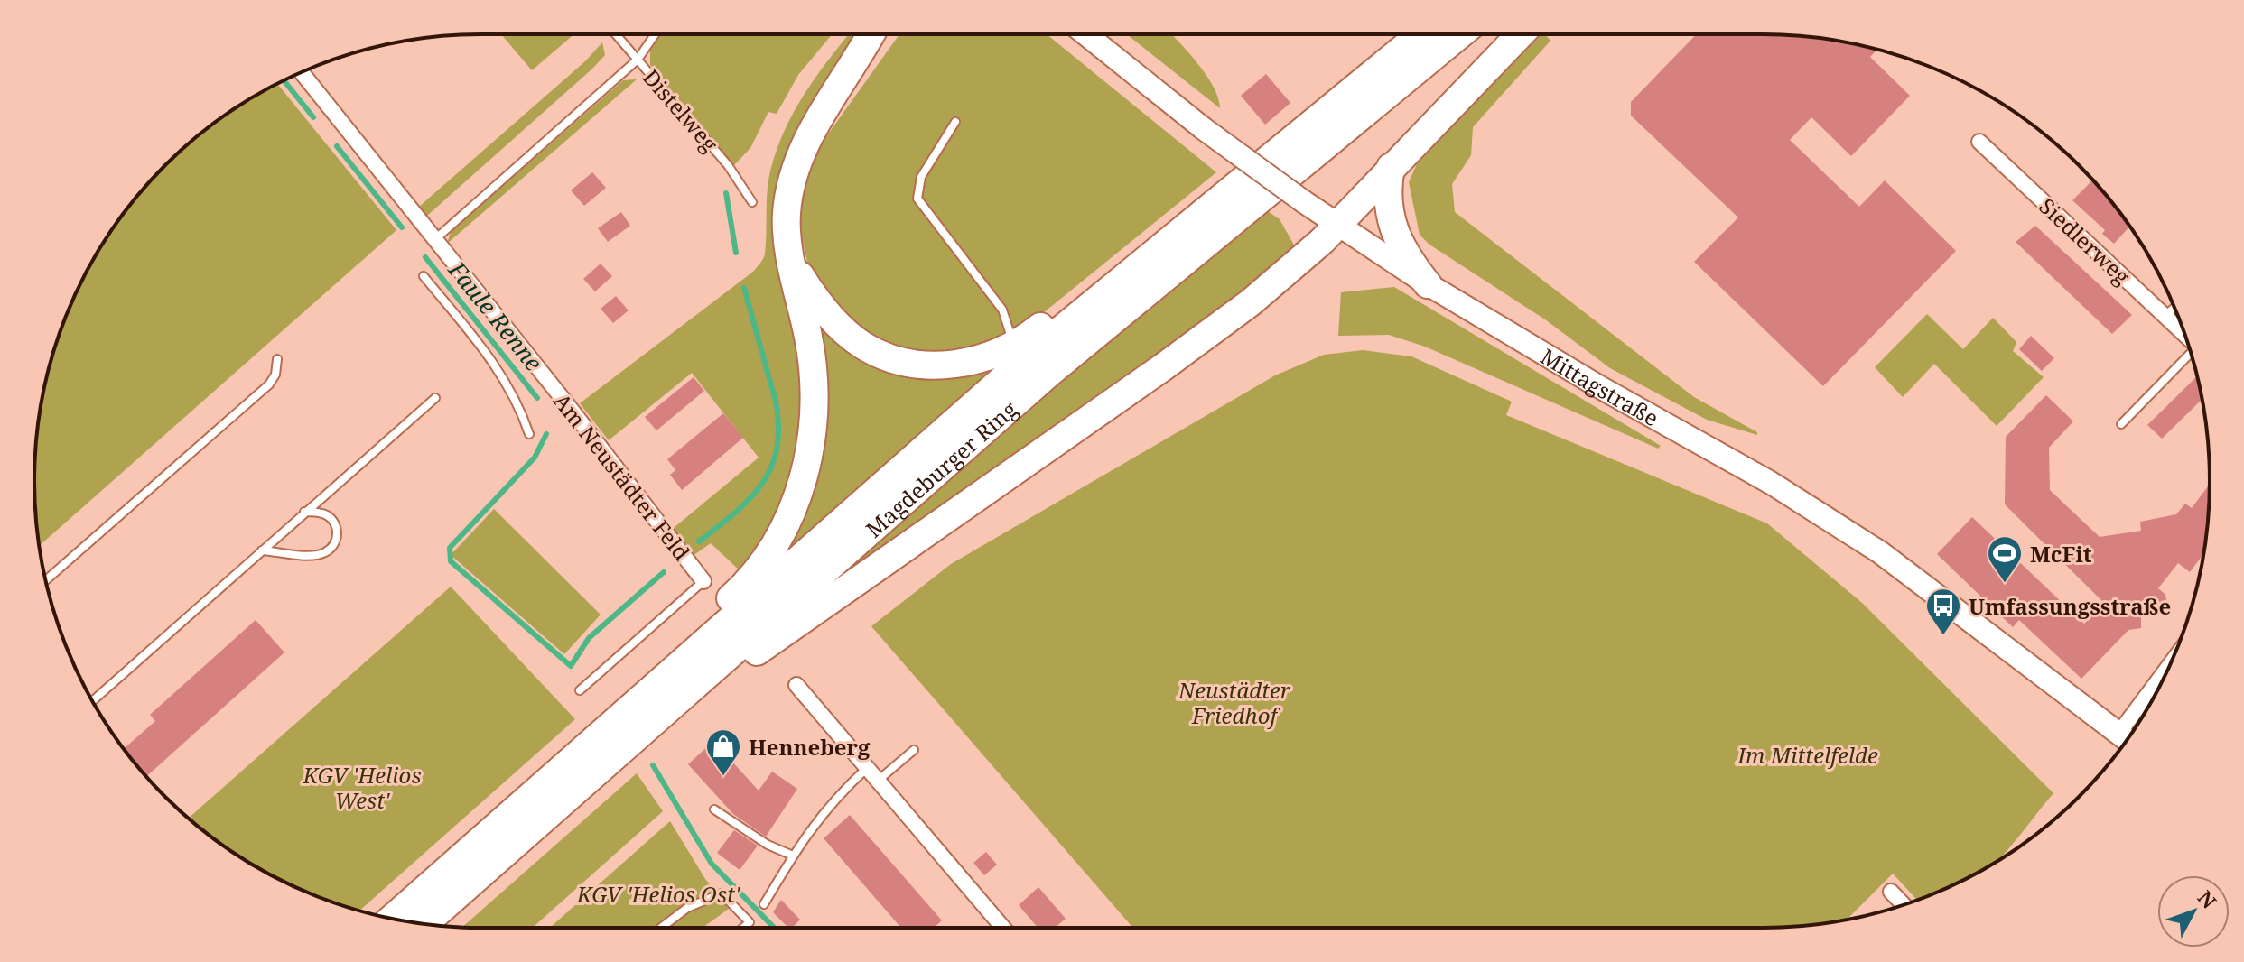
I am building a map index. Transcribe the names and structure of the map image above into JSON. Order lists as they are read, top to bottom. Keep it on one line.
{"streets":{"highway":["Magdeburger Ring"],"street":["Siedlerweg","Mittagstraße","Am Neustädter Feld"],"lane":["Distelweg"]},"water":["Faule Renne"],"parks":["Neustädter Friedhof","Im Mittelfelde","KGV 'Helios West'","KGV 'Helios Ost'"],"places":{"sports":["McFit"],"bus stop":["Umfassungsstraße"],"shop":["Henneberg"]},"north":"top right"}
